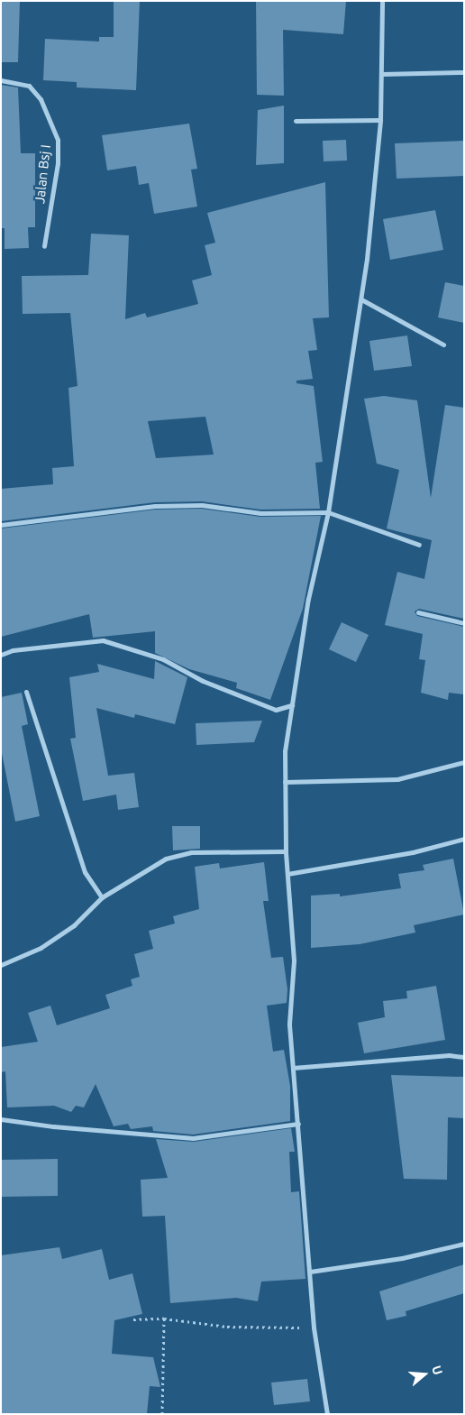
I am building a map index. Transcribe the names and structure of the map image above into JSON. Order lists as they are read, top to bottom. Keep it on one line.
{"streets":{"street":["Jalan Bsj I"]},"north":"right"}
